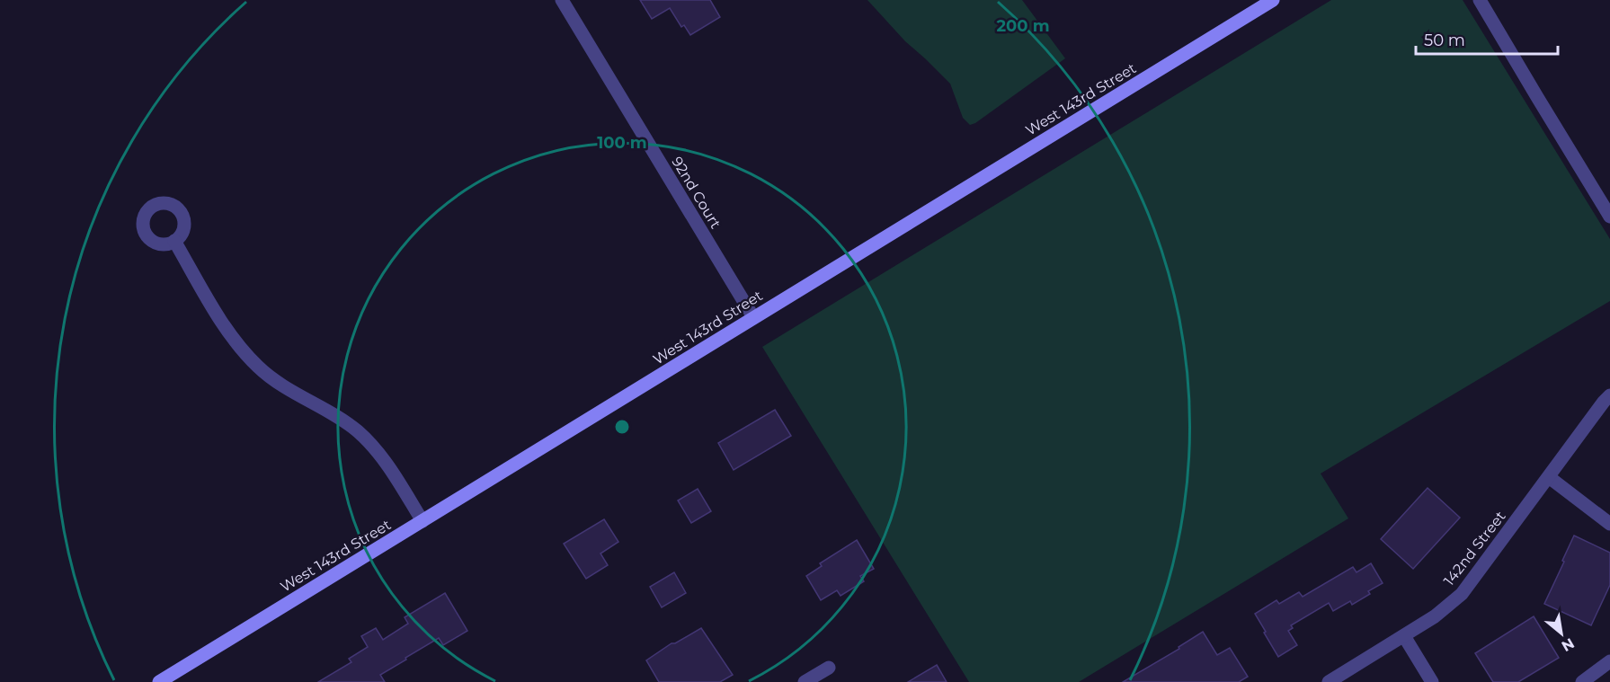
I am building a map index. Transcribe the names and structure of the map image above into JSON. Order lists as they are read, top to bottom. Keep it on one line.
{"streets":{"main road":["West 143rd Street"],"street":["92nd Court","142nd Street"]},"crossings":[["West 143rd Street","92nd Court"]],"scale_bar":"50 m","north":"bottom right","rings":["200 m","100 m"]}
